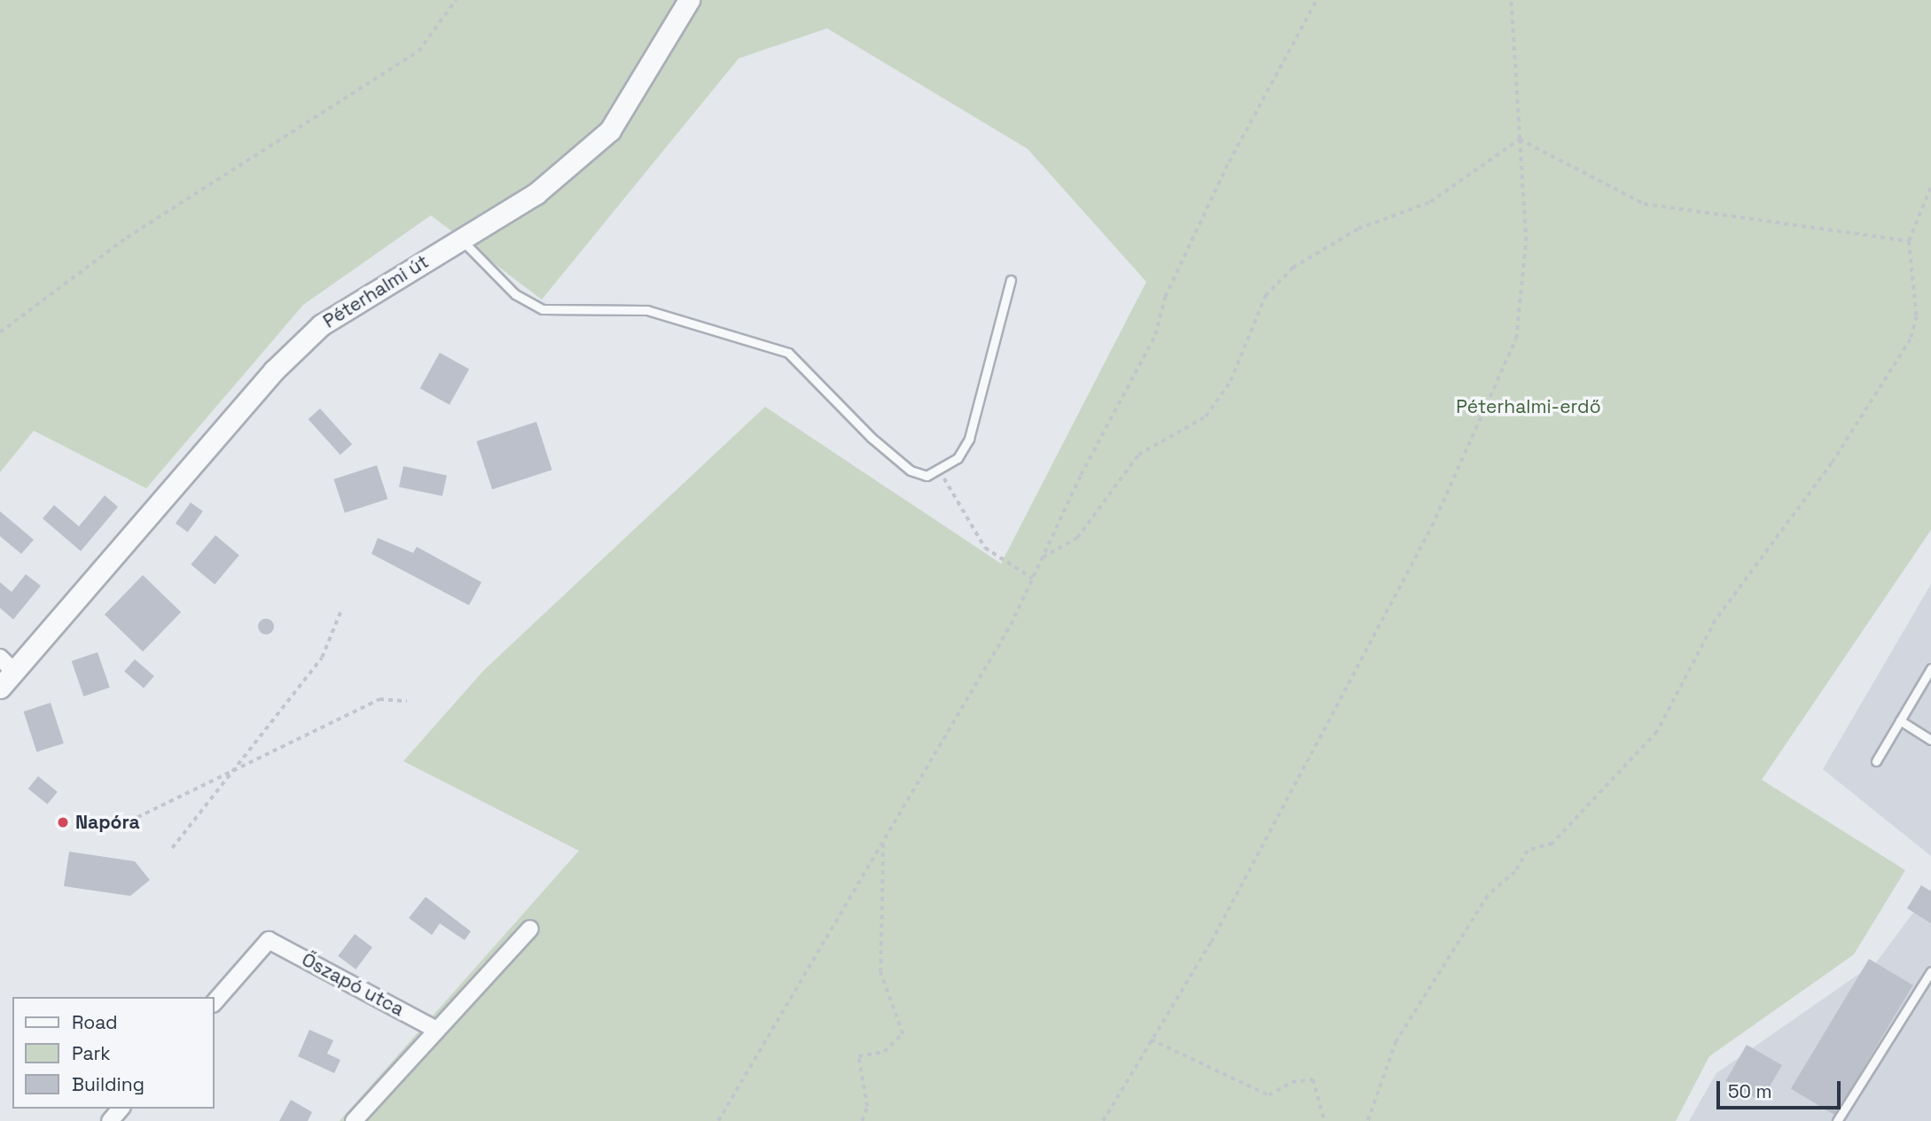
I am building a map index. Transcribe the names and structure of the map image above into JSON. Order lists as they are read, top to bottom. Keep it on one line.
{"streets":{"street":["Péterhalmi út","Őszapó utca"]},"parks":["Péterhalmi-erdő"],"places":["Napóra"],"legend":["Road","Park","Building"],"scale_bar":"50 m"}
